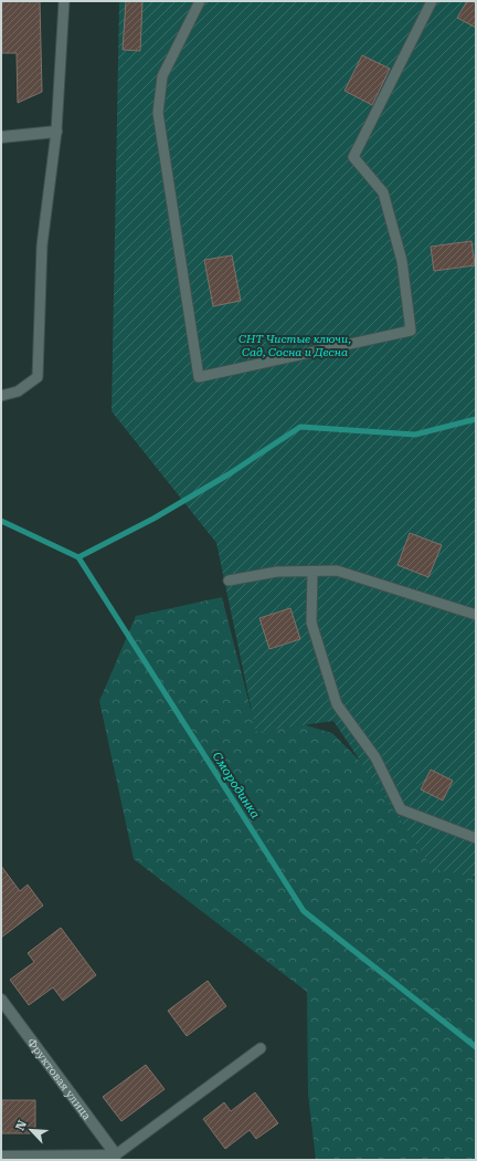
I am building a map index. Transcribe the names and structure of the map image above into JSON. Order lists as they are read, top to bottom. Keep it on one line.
{"streets":{"street":["Фруктовая улица"]},"water":["Смородинка"],"parks":["СНТ Чистые ключи, Сад, Сосна и Десна"],"north":"top left"}
